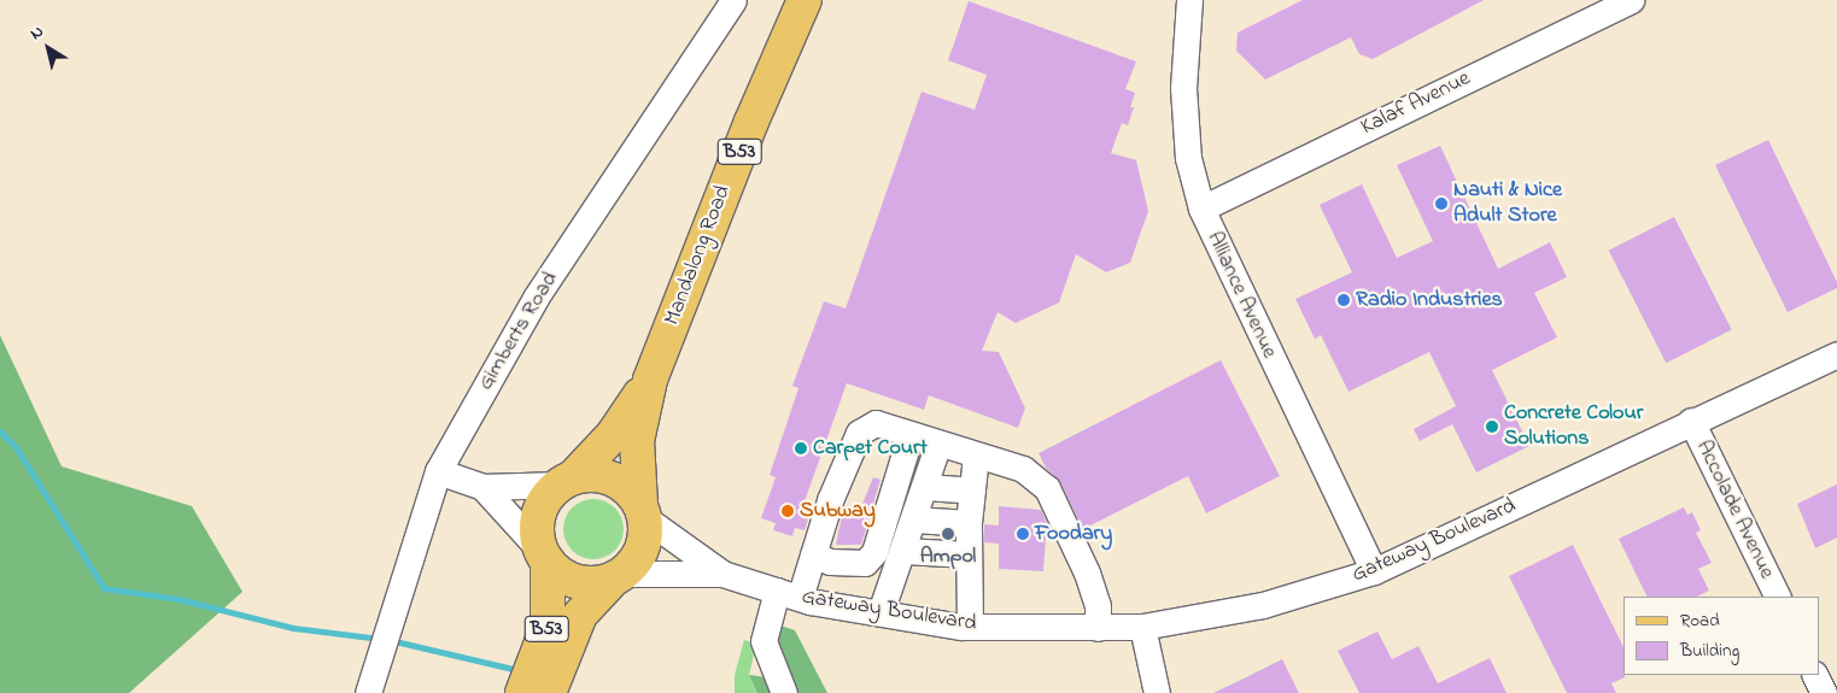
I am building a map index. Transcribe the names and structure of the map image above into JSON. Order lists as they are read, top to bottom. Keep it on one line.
{"streets":{"main road":["B53","Mandalong Road"],"street":["Kalaf Avenue","Alliance Avenue","Gimberts Road","Accolade Avenue","Gateway Boulevard"]},"crossings":[["Kalaf Avenue","Alliance Avenue"],["B53","Mandalong Road"],["B53","Gateway Boulevard"],["Mandalong Road","Gateway Boulevard"],["Alliance Avenue","Gateway Boulevard"],["Accolade Avenue","Gateway Boulevard"]],"places":["Nauti & Nice Adult Store","Radio Industries","Concrete Colour Solutions","Carpet Court","Subway","Ampol","Foodary"],"legend":["Road","Building"],"north":"top left"}
